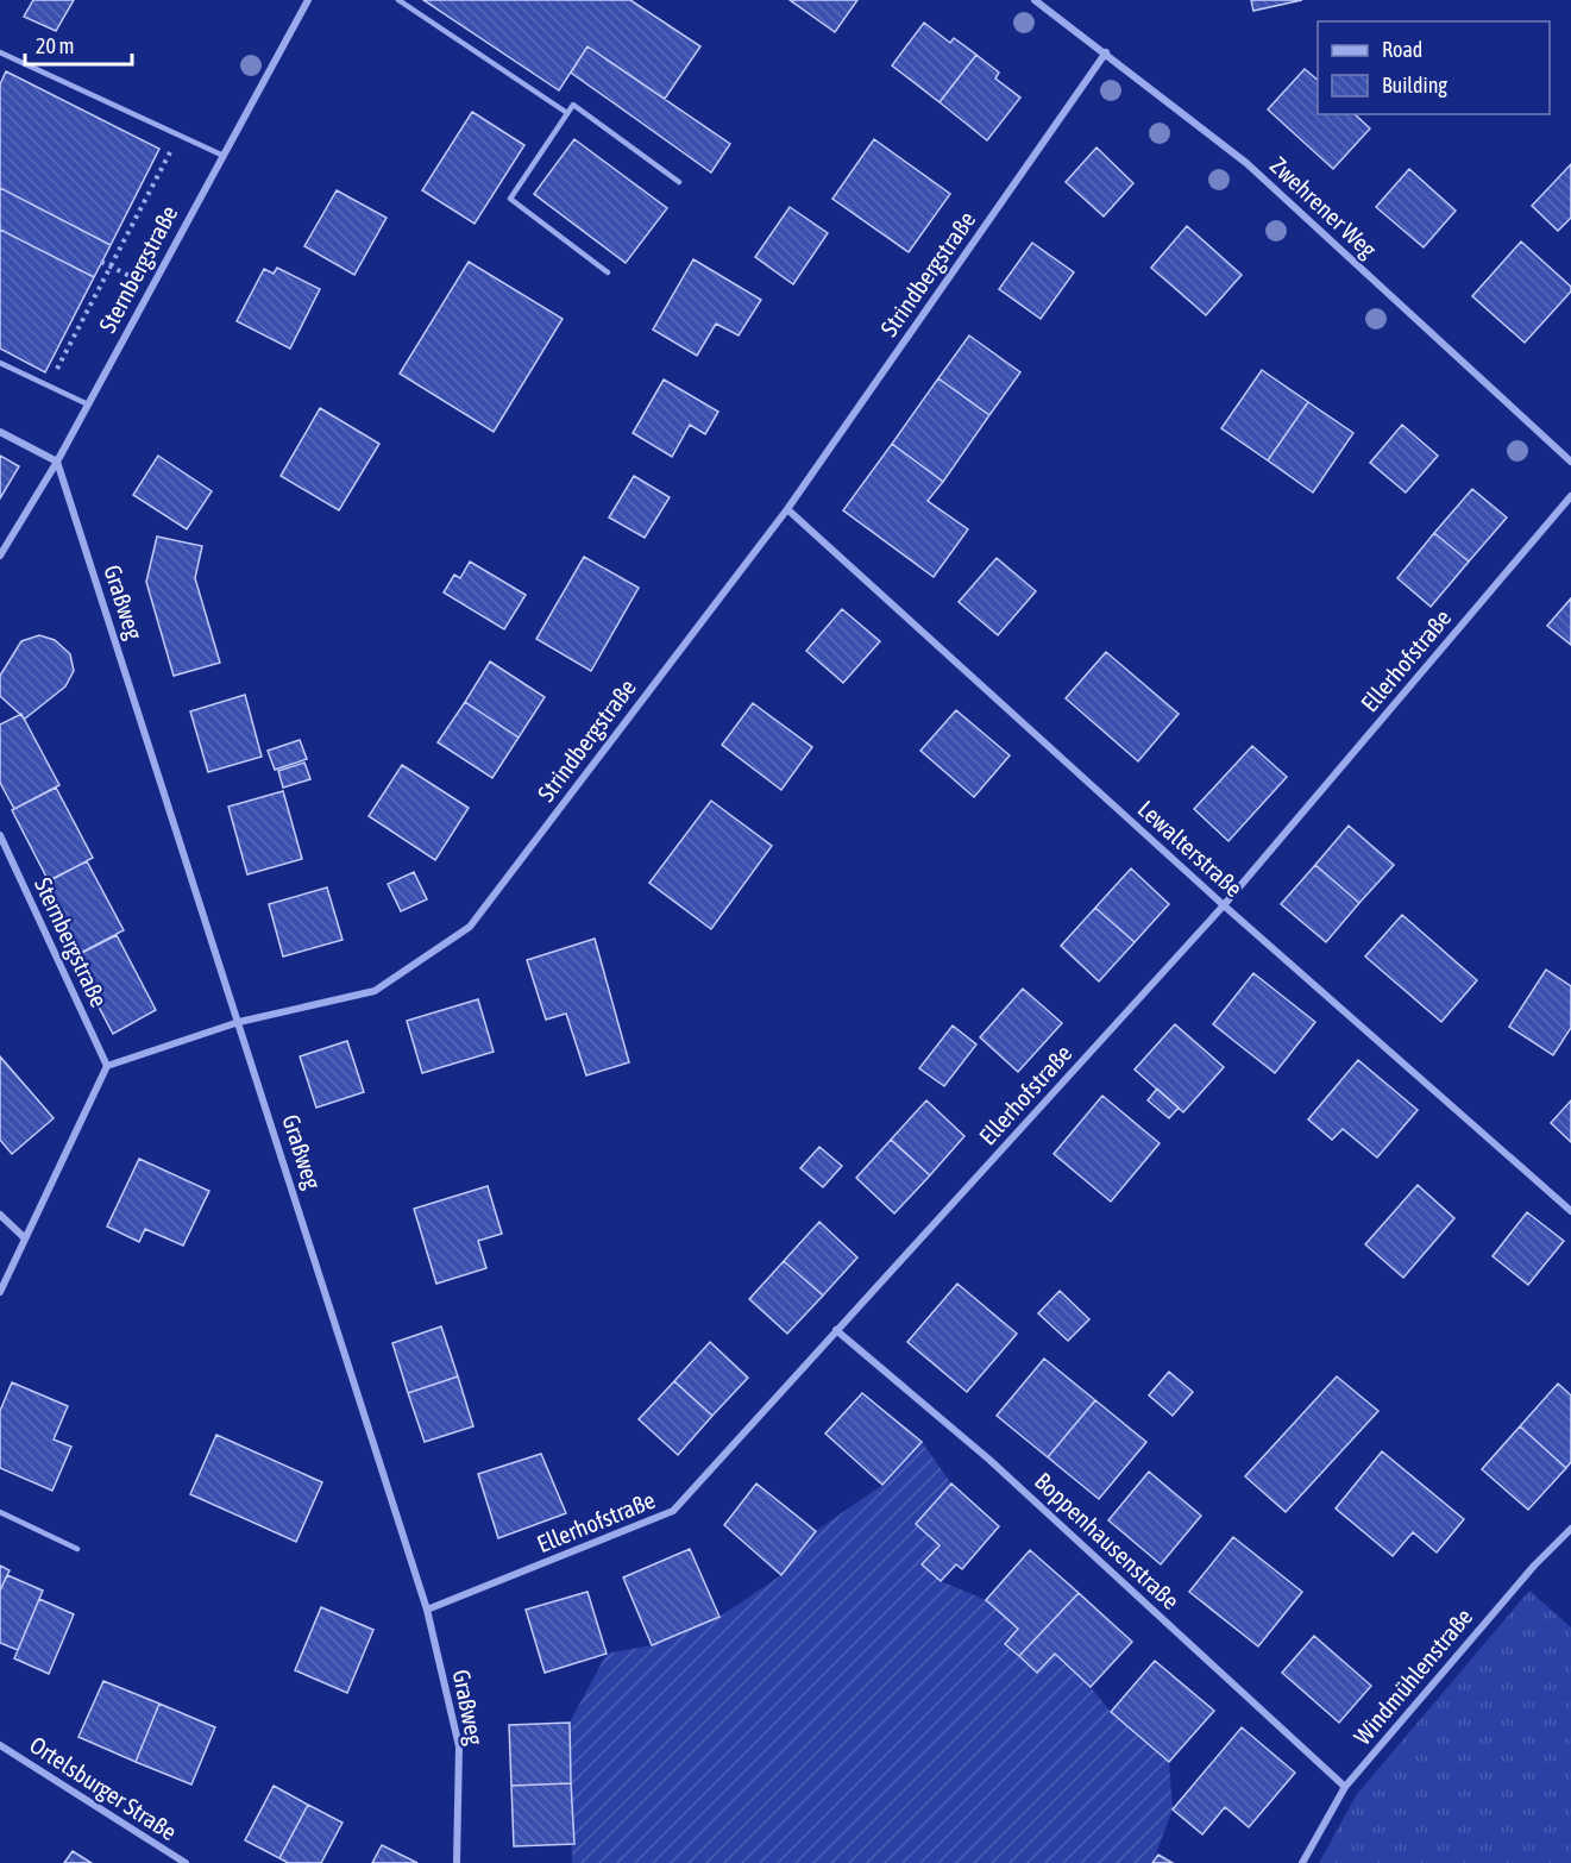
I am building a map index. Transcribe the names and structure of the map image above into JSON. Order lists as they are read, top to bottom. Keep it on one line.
{"streets":{"street":["Zwehrener Weg","Sternbergstraße","Strindbergstraße","Graßweg","Ellerhofstraße","Lewalterstraße","Boppenhausenstraße","Windmühlenstraße","Ortelsburger Straße"]},"crossings":[["Zwehrener Weg","Strindbergstraße"],["Sternbergstraße","Strindbergstraße"],["Sternbergstraße","Graßweg"],["Strindbergstraße","Graßweg"],["Strindbergstraße","Lewalterstraße"],["Graßweg","Ellerhofstraße"],["Ellerhofstraße","Lewalterstraße"],["Ellerhofstraße","Boppenhausenstraße"],["Boppenhausenstraße","Windmühlenstraße"]],"legend":["Road","Building"],"scale_bar":"20 m"}
